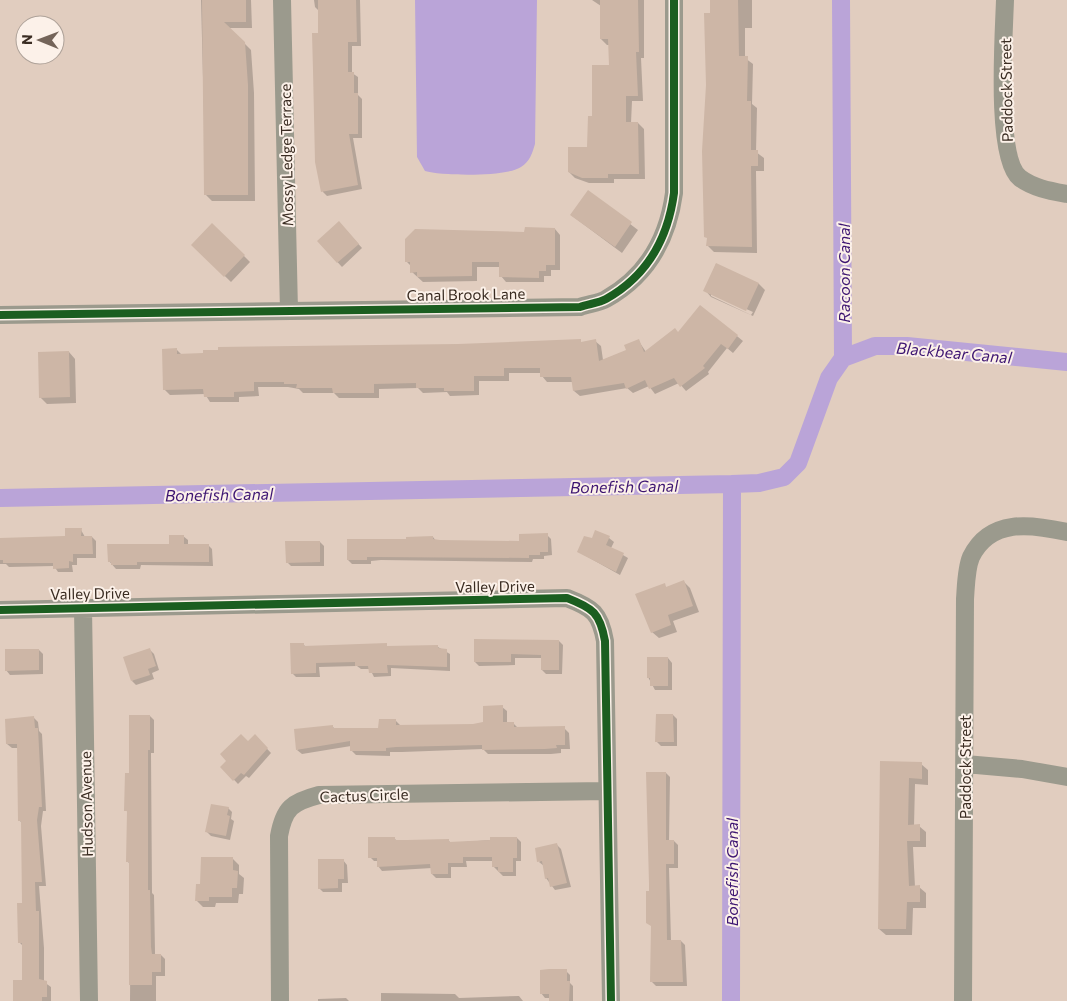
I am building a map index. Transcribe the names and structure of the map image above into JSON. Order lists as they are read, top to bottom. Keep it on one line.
{"streets":{"street":["Paddock Street","Mossy Ledge Terrace","Canal Brook Lane","Valley Drive","Cactus Circle","Hudson Avenue"]},"crossings":[["Mossy Ledge Terrace","Canal Brook Lane"],["Valley Drive","Cactus Circle"],["Valley Drive","Hudson Avenue"]],"water":["Racoon Canal","Blackbear Canal","Bonefish Canal"],"north":"left"}
